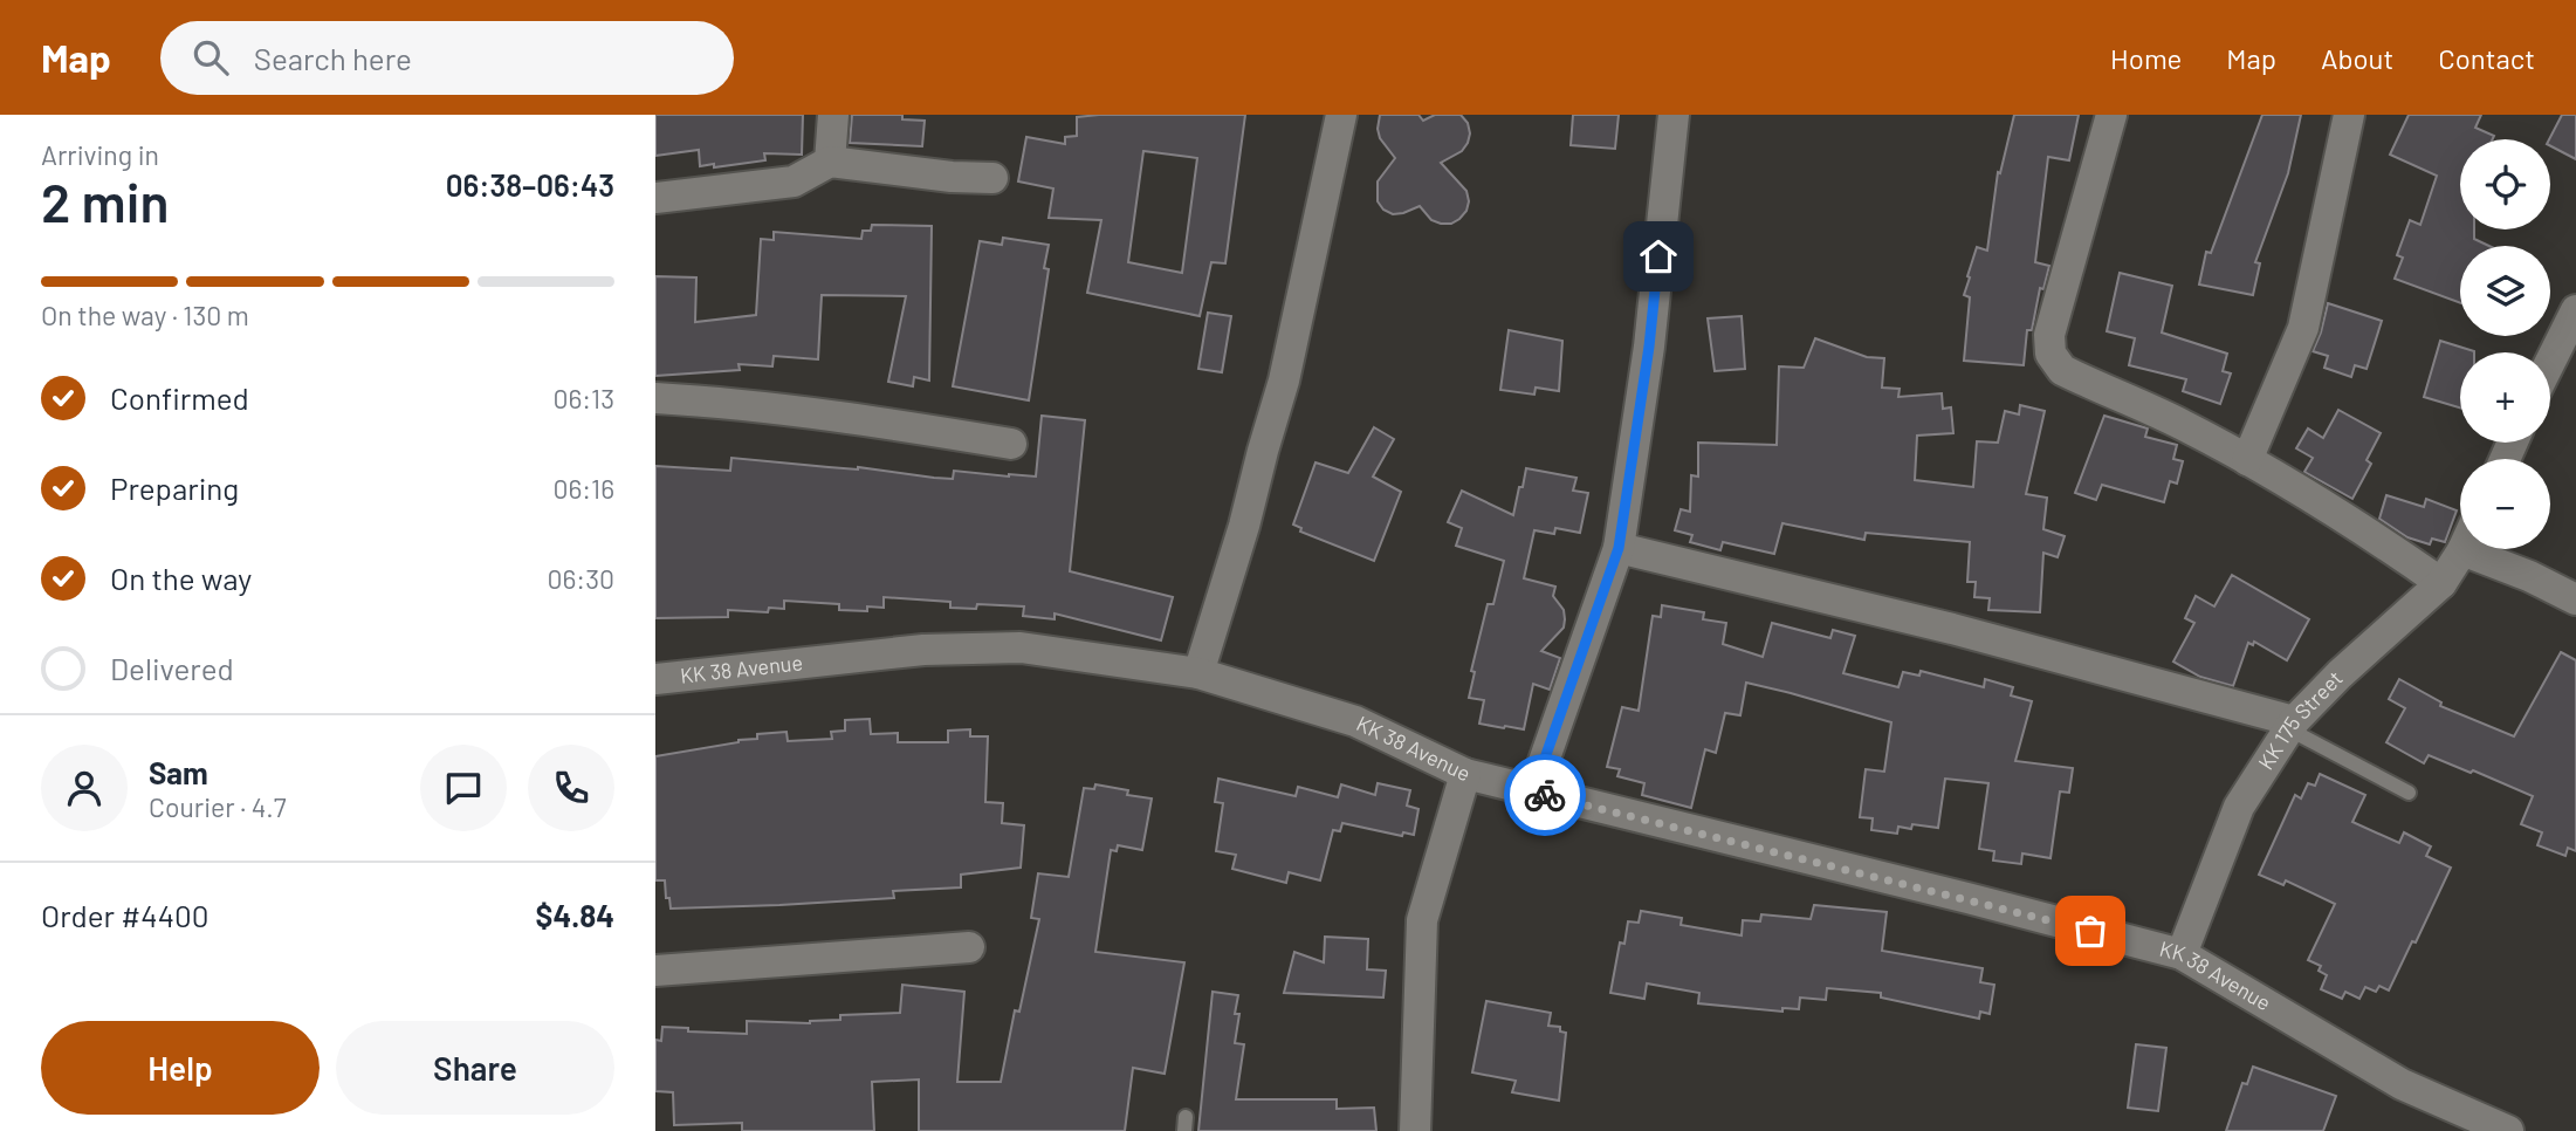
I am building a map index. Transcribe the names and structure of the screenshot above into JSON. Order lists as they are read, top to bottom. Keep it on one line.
{"streets":{"street":["KK 38 Avenue","KK 175 Street"]},"crossings":[["KK 38 Avenue","KK 175 Street"]],"page":{"header":"Map","search":"Search here","nav":["Home","Map","About","Contact"],"heading":["2 min","Arriving in","06:38–06:43"],"panel":["Sam","Courier · 4.7","Order #4400","$4.84"],"map_buttons":["+","−"],"bar":"On the way · 130 m","list":[["Confirmed","06:13"],["Preparing","06:16"],["On the way","06:30"],"Delivered"],"buttons":["Help","Share"]}}
